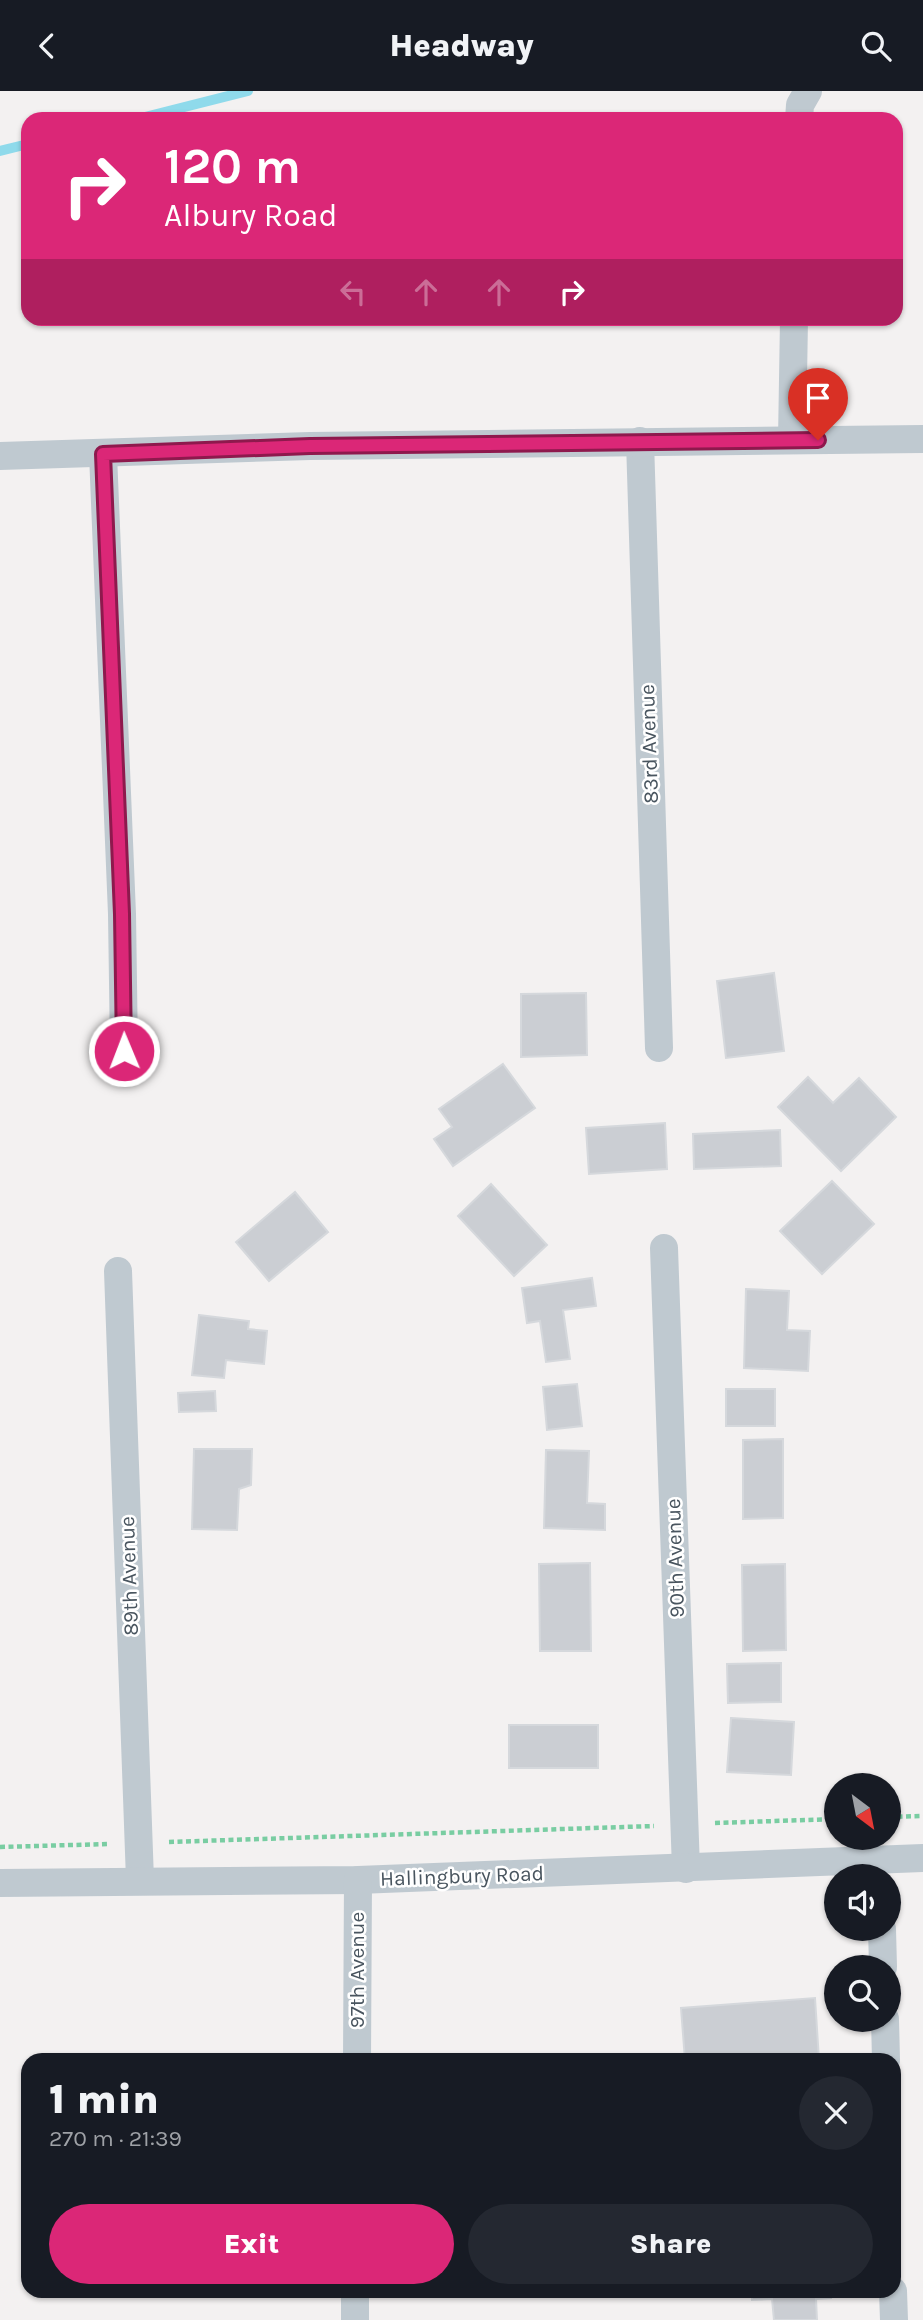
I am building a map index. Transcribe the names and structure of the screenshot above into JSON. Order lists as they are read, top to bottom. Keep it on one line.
{"streets":{"street":["83rd Avenue","90th Avenue","89th Avenue","Hallingbury Road","97th Avenue"]},"crossings":[["90th Avenue","Hallingbury Road"],["89th Avenue","Hallingbury Road"],["Hallingbury Road","97th Avenue"]],"north":"bottom right","page":{"header":"Headway","turn":["120 m","Albury Road"],"heading":["1 min","270 m · 21:39"],"buttons":["Exit","Share"]}}
